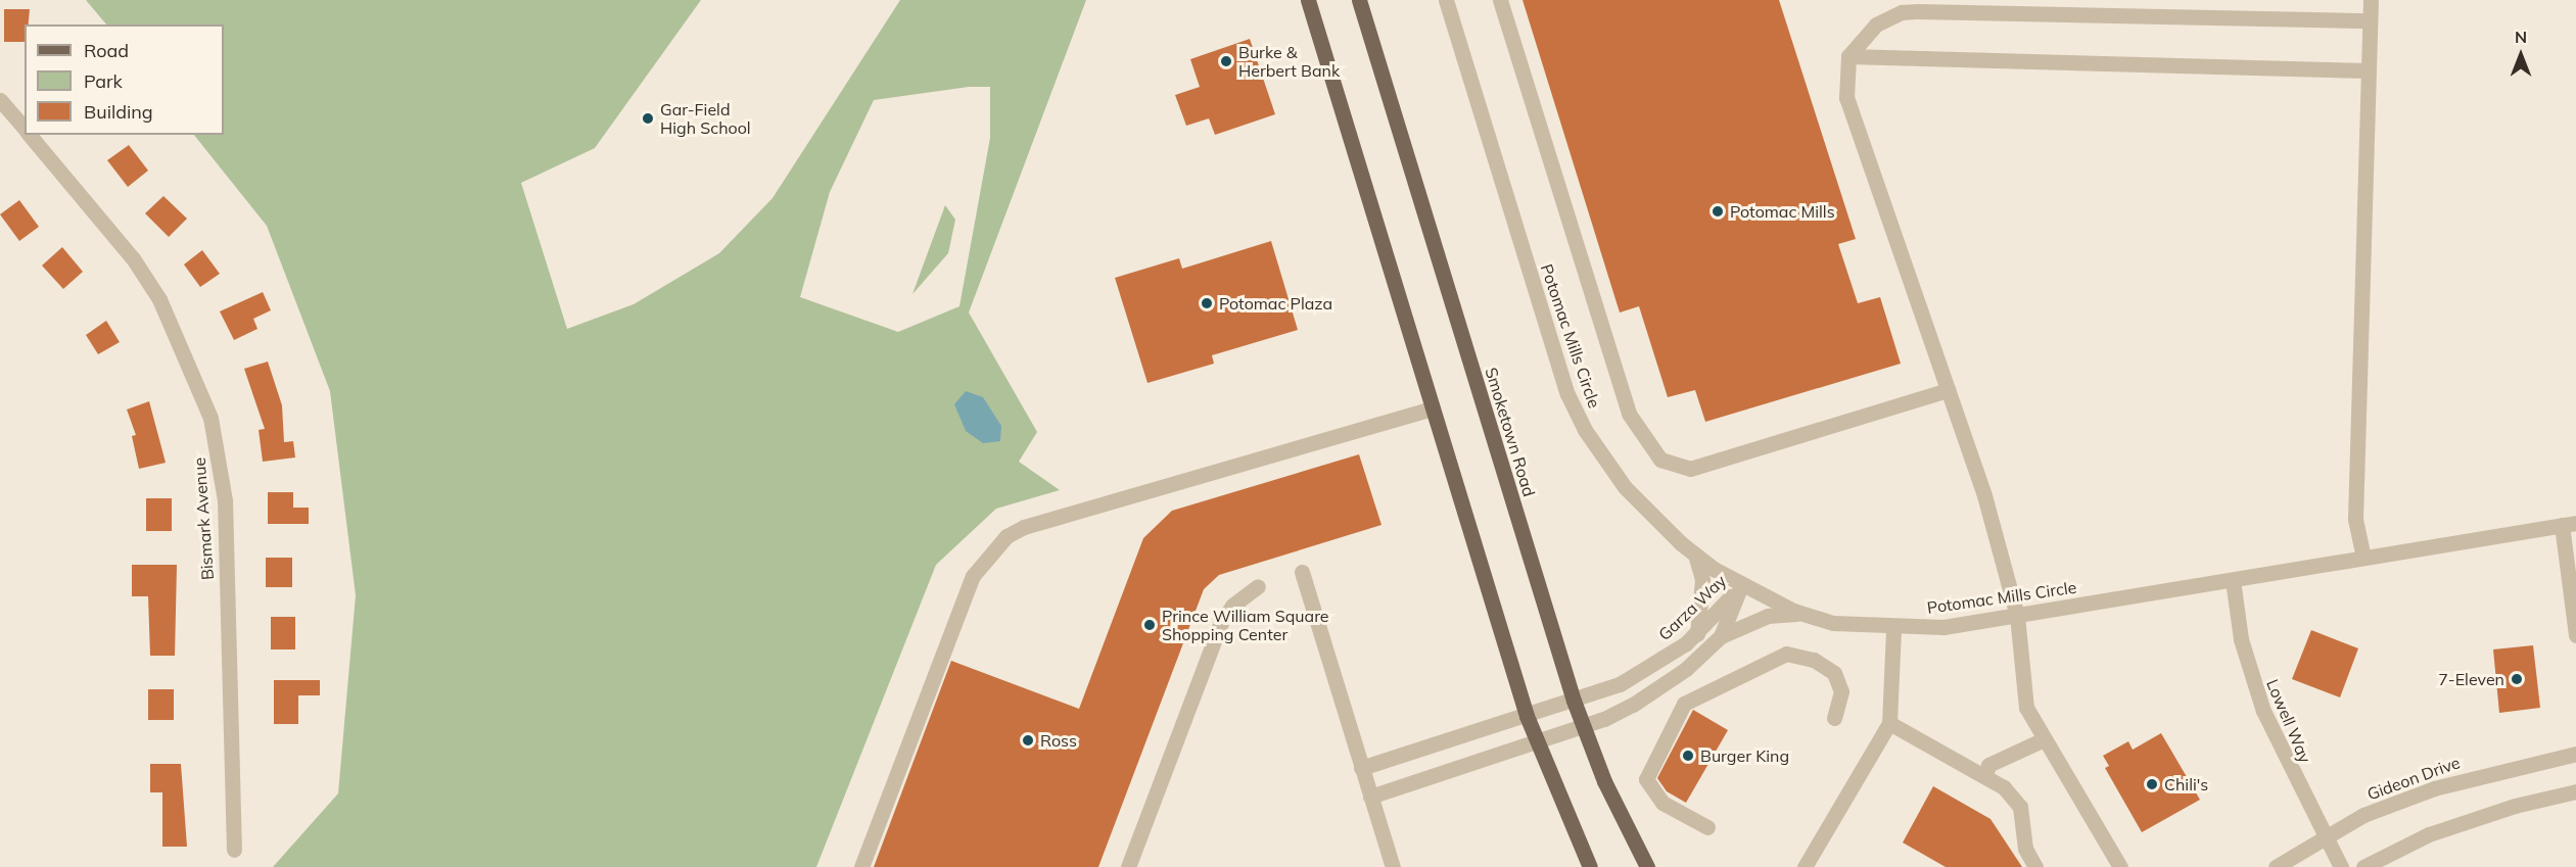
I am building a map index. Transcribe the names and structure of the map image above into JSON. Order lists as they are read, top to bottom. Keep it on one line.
{"streets":{"main road":["Smoketown Road"],"street":["Potomac Mills Circle","Bismark Avenue","Garza Way","Lowell Way","Gideon Drive"]},"crossings":[["Potomac Mills Circle","Garza Way"],["Potomac Mills Circle","Lowell Way"],["Smoketown Road","Garza Way"],["Lowell Way","Gideon Drive"]],"places":["Burke & Herbert Bank","Gar-Field High School","Potomac Mills","Potomac Plaza","Prince William Square Shopping Center","7-Eleven","Ross","Burger King","Chili's"],"legend":["Road","Park","Building"],"north":"top"}
